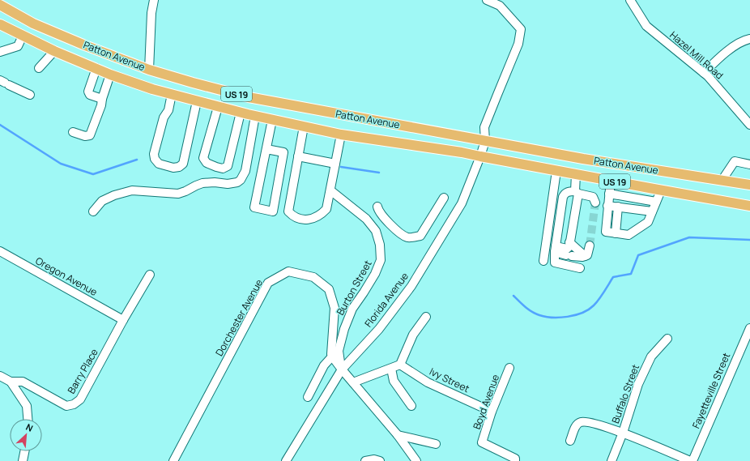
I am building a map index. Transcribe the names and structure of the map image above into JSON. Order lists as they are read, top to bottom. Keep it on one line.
{"streets":{"main road":["Patton Avenue","US 19"],"street":["Hazel Mill Road","Oregon Avenue","Burton Street","Florida Avenue","Dorchester Avenue","Barry Place","Ivy Street","Fayetteville Street","Buffalo Street","Boyd Avenue"]},"crossings":[["Patton Avenue","Florida Avenue"],["Oregon Avenue","Barry Place"],["Burton Street","Florida Avenue"],["Ivy Street","Boyd Avenue"]],"north":"top right"}
